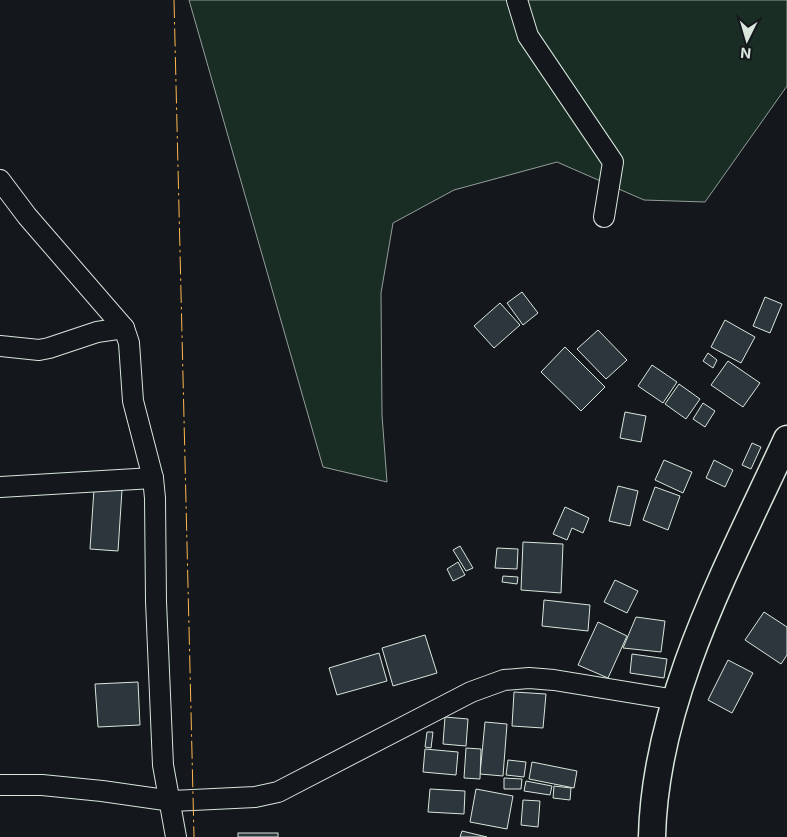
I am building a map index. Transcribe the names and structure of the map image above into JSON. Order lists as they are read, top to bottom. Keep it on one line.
{"north":"bottom"}
